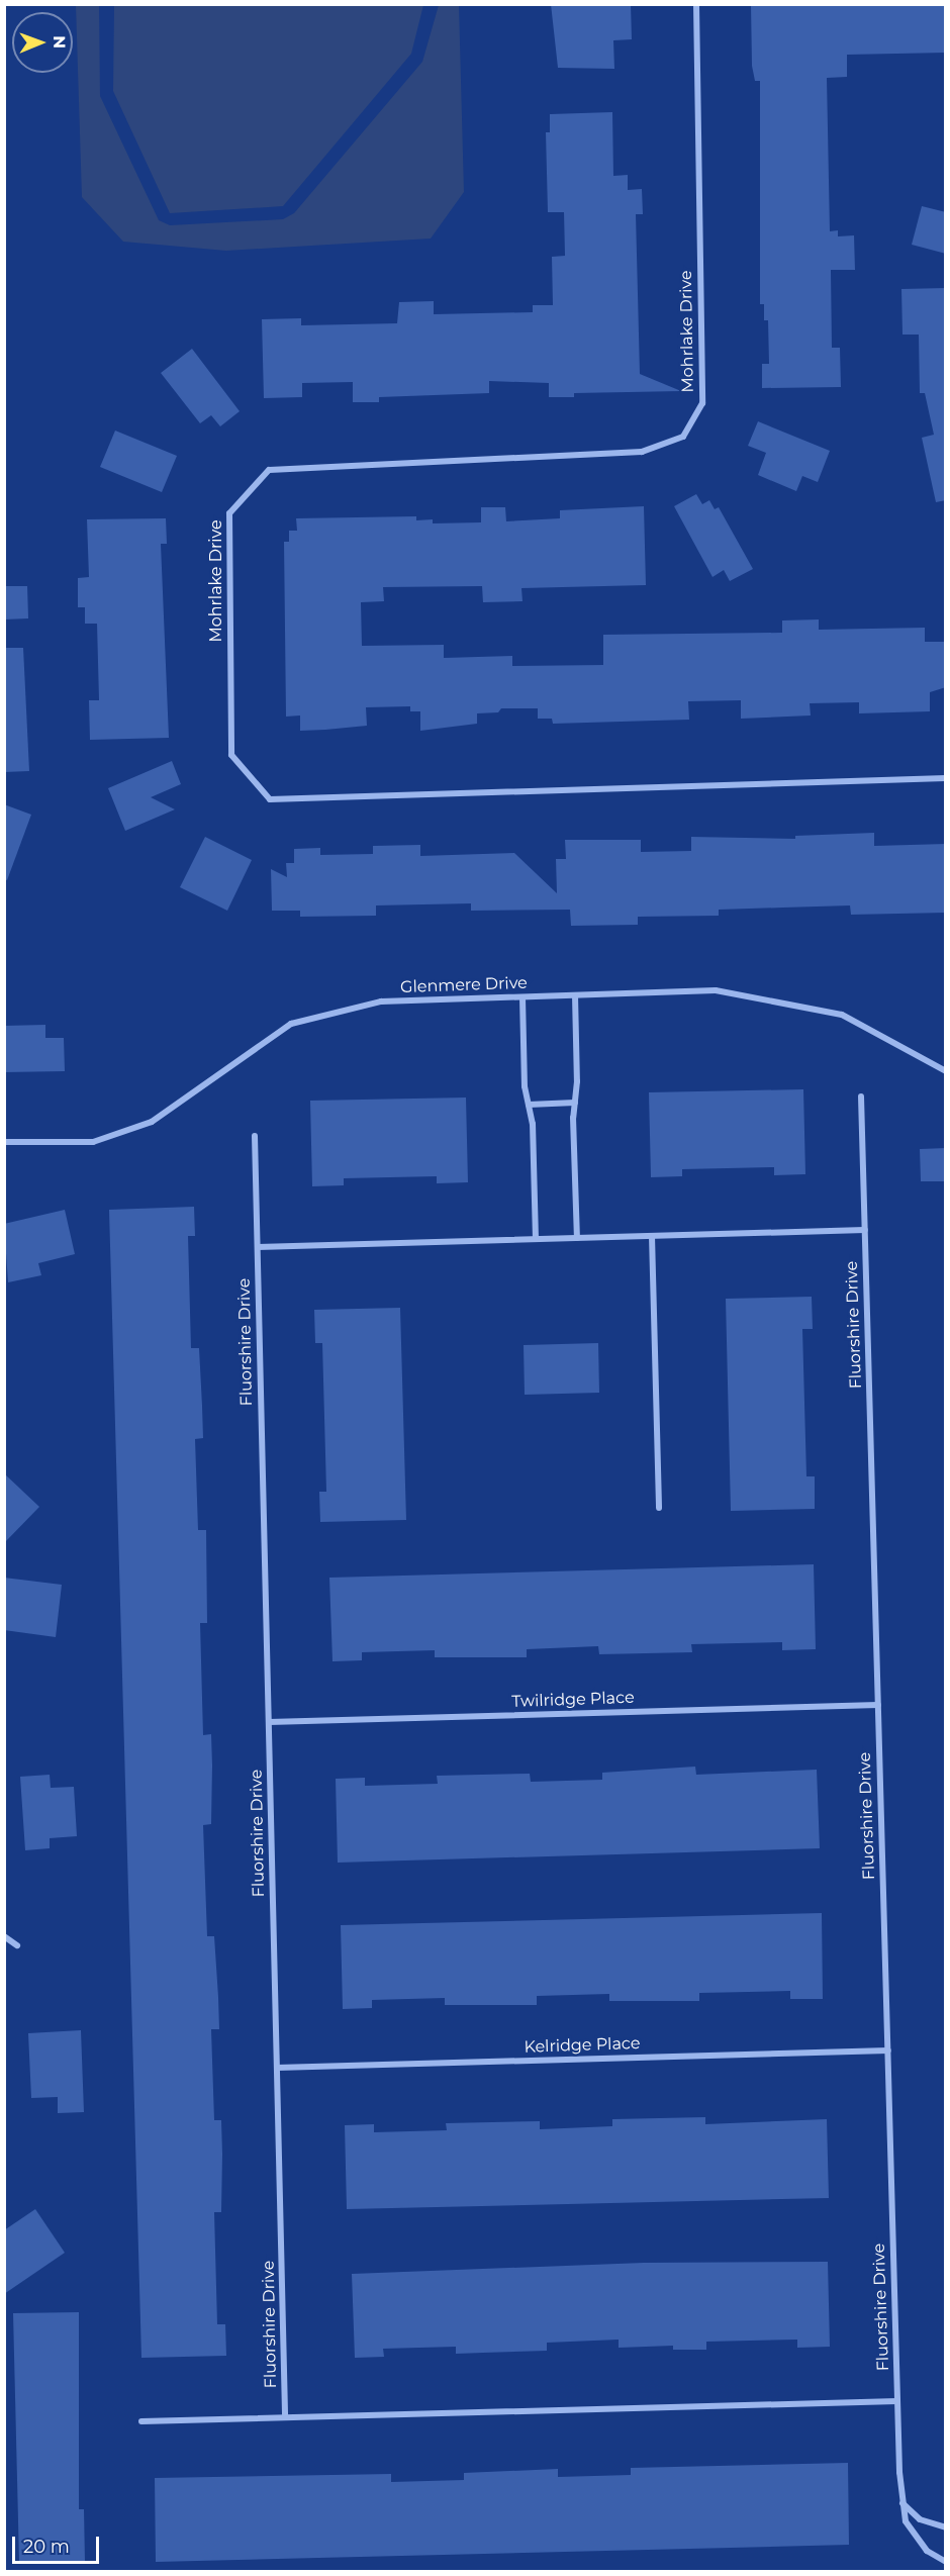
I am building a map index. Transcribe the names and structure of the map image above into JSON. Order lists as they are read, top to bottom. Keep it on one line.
{"streets":{"street":["Mohrlake Drive","Glenmere Drive","Fluorshire Drive","Twilridge Place","Kelridge Place"]},"crossings":[["Fluorshire Drive","Twilridge Place"],["Fluorshire Drive","Kelridge Place"]],"scale_bar":"20 m","north":"right"}
